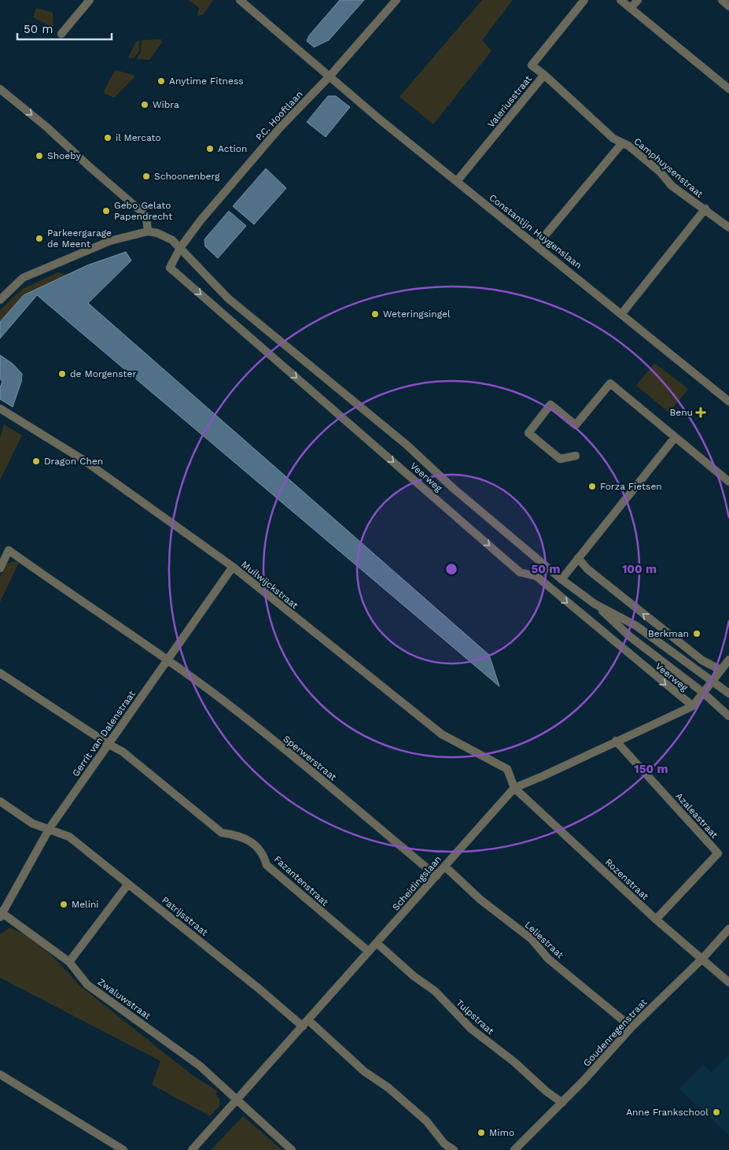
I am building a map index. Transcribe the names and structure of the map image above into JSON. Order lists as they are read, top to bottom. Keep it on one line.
{"streets":{"street":["Valeriusstraat","P.C. Hooftlaan","Camphuysenstraat","Constantijn Huygenslaan","Veerweg","Muilwijckstraat","Gerrit van Dalenstraat","Sperwerstraat","Azaleastraat","Rozenstraat","Fazantenstraat","Scheidingslaan","Patrijsstraat","Leliestraat","Zwaluwstraat","Tulpstraat","Goudenregenstraat"]},"crossings":[["Valeriusstraat","Camphuysenstraat"],["Valeriusstraat","Constantijn Huygenslaan"],["P.C. Hooftlaan","Constantijn Huygenslaan"],["P.C. Hooftlaan","Veerweg"],["Veerweg","Scheidingslaan"],["Muilwijckstraat","Gerrit van Dalenstraat"],["Muilwijckstraat","Rozenstraat"],["Muilwijckstraat","Scheidingslaan"],["Gerrit van Dalenstraat","Sperwerstraat"],["Gerrit van Dalenstraat","Fazantenstraat"],["Gerrit van Dalenstraat","Patrijsstraat"],["Gerrit van Dalenstraat","Zwaluwstraat"],["Sperwerstraat","Scheidingslaan"],["Azaleastraat","Rozenstraat"],["Azaleastraat","Scheidingslaan"],["Rozenstraat","Scheidingslaan"],["Rozenstraat","Goudenregenstraat"],["Fazantenstraat","Scheidingslaan"],["Scheidingslaan","Patrijsstraat"],["Scheidingslaan","Leliestraat"],["Scheidingslaan","Zwaluwstraat"],["Scheidingslaan","Tulpstraat"],["Leliestraat","Goudenregenstraat"],["Tulpstraat","Goudenregenstraat"]],"places":{"other":["Anytime Fitness","Wibra","il Mercato","Action","Shoeby","Schoonenberg","Gebo Gelato Papendrecht","Parkeergarage de Meent","Weteringsingel","de Morgenster","Dragon Chen","Forza Fietsen","Berkman","Melini","Anne Frankschool","Mimo"],"health":["Benu"]},"scale_bar":"50 m","rings":["50 m","100 m","150 m"]}
